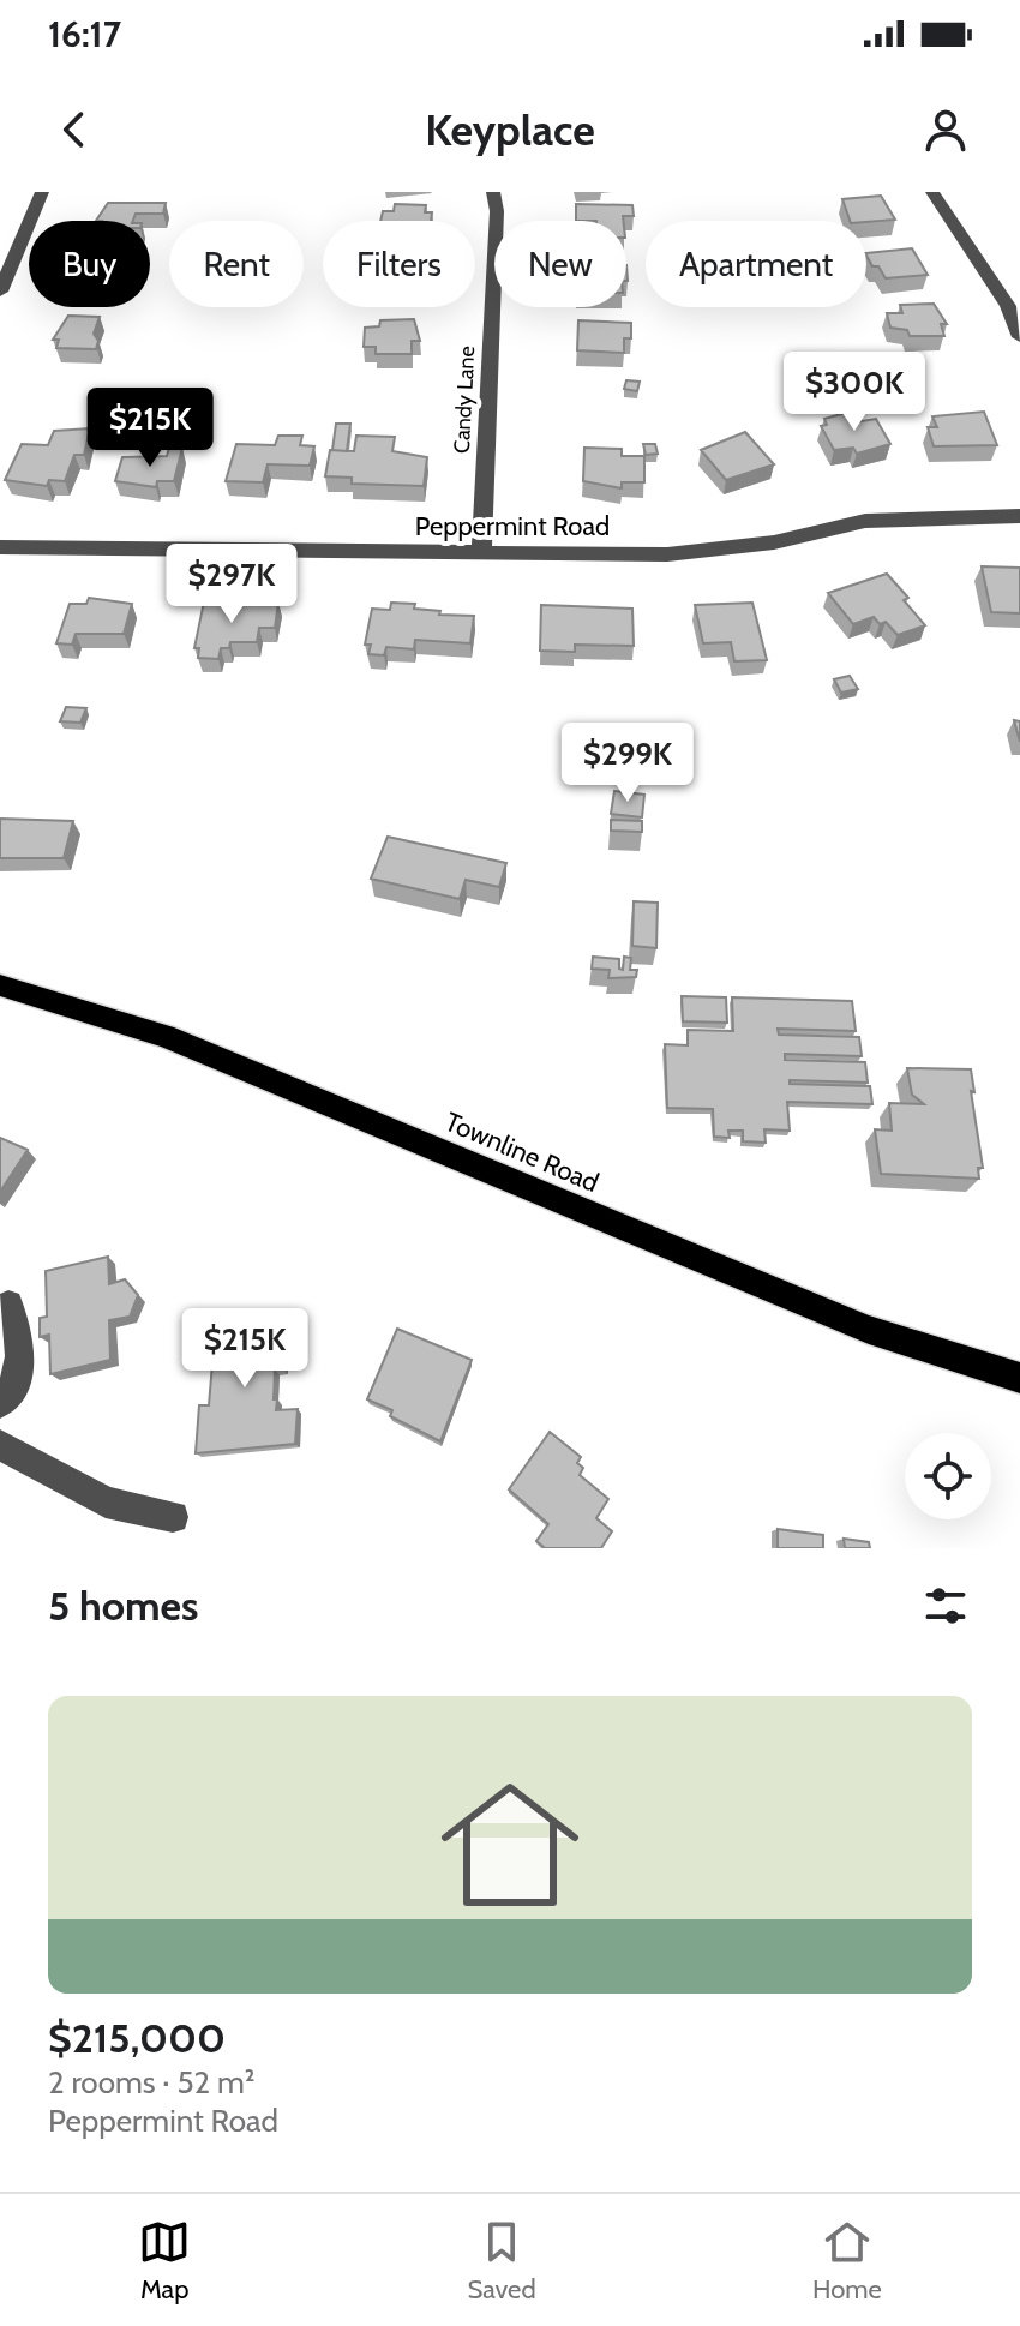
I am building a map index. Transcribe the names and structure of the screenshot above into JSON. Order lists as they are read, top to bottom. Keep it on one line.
{"streets":{"main road":["Townline Road"],"street":["Candy Lane","Peppermint Road"]},"crossings":[["Candy Lane","Peppermint Road"]],"page":{"status":"16:17","header":"Keyplace","chip":["Buy","Rent","Filters","New","Apartment"],"price":["$300K","$215K","$297K","$299K","$215K"],"heading":"5 homes","list":[{"name":"$215,000","note":"2 rooms · 52 m² · Peppermint Road"}],"tabs":["Map","Saved","Home"]}}
